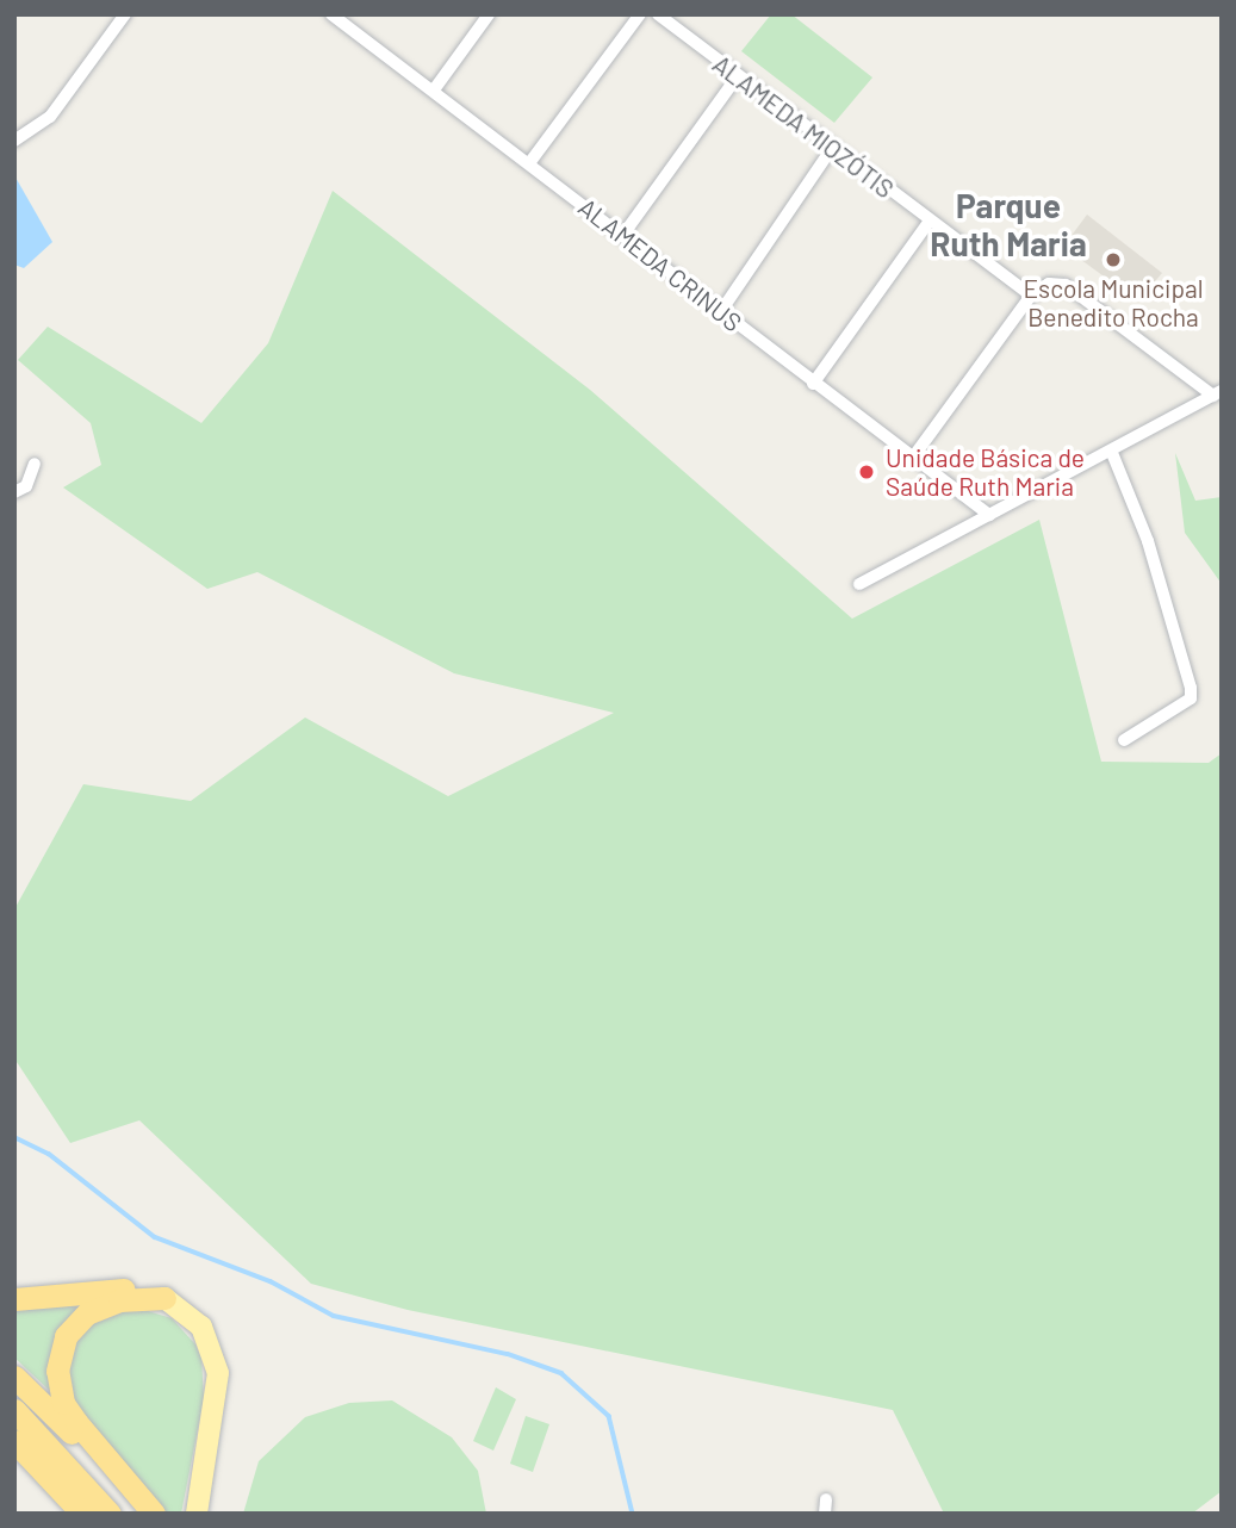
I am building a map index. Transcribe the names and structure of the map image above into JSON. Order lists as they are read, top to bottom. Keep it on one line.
{"streets":{"street":["ALAMEDA MIOZÓTIS","ALAMEDA CRINUS"]},"districts":["Parque Ruth Maria"],"places":["Escola Municipal Benedito Rocha","Unidade Básica de Saúde Ruth Maria"]}
